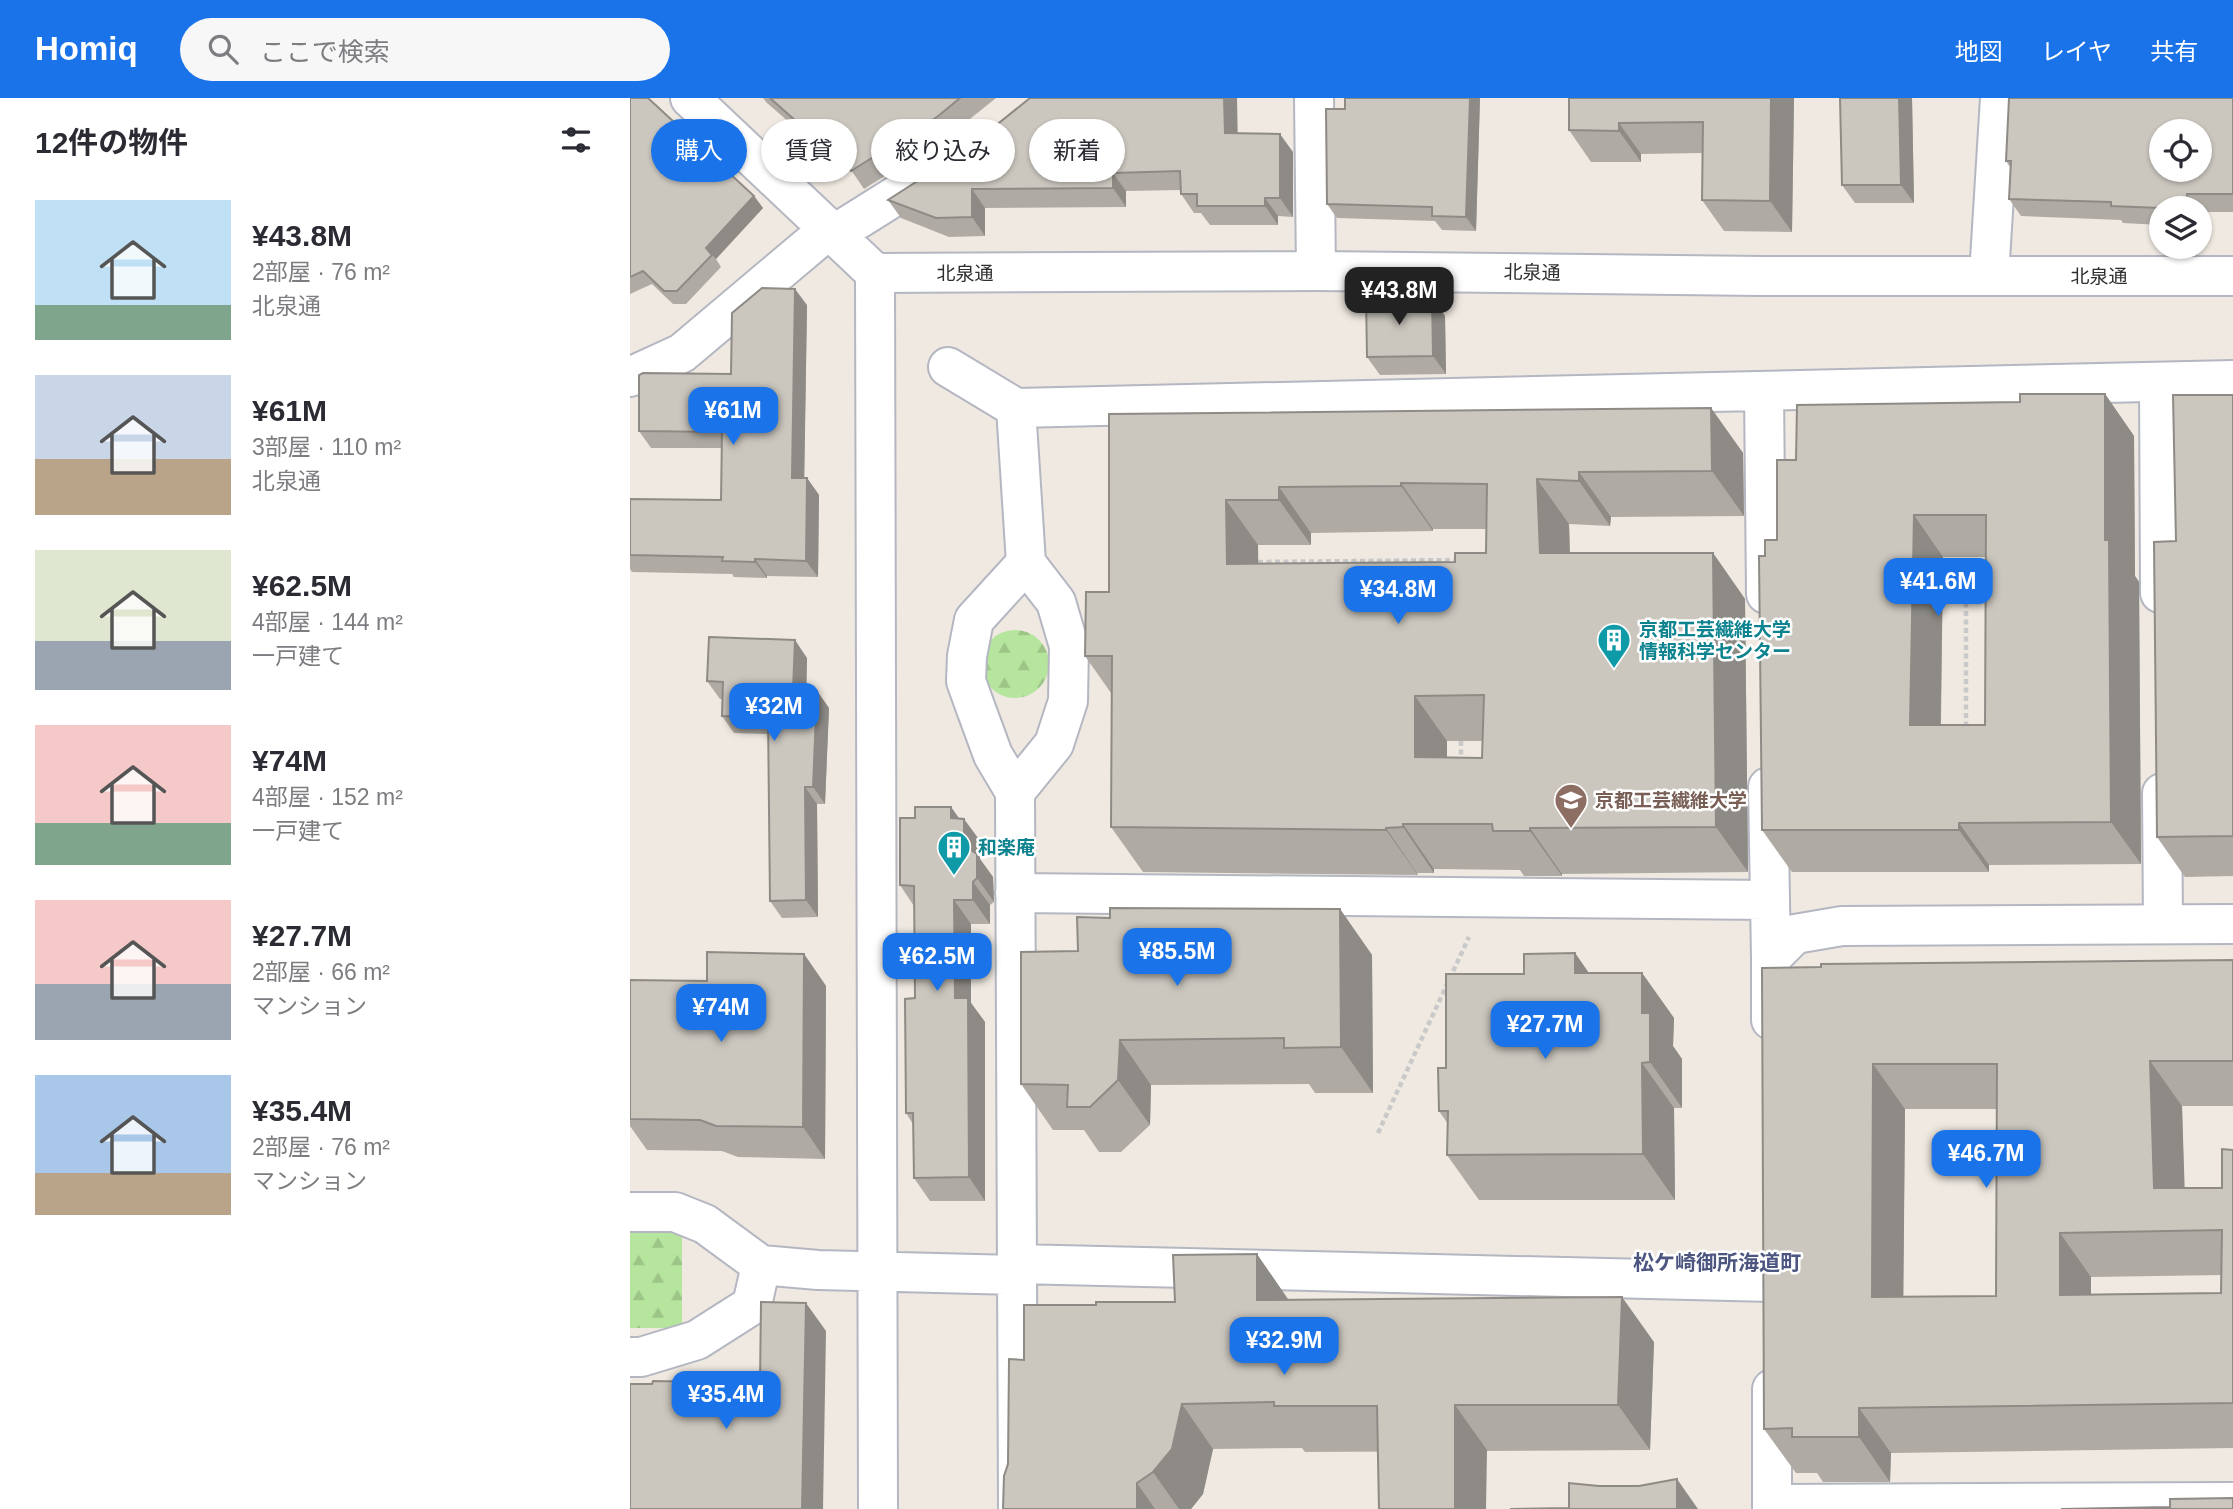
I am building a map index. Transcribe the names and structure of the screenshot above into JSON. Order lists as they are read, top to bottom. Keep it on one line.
{"streets":{"street":["北泉通"]},"districts":["松ケ崎御所海道町"],"places":{"building":["京都工芸繊維大学 情報科学センター","和楽庵"],"school or university":["京都工芸繊維大学"]},"page":{"header":"Homiq","search":"ここで検索","nav":["地図","レイヤ","共有"],"heading":"12件の物件","chip":["購入","賃貸","絞り込み","新着"],"list":[{"name":"¥43.8M","note":"2部屋 · 76 m² · 北泉通"},{"name":"¥61M","note":"3部屋 · 110 m² · 北泉通"},{"name":"¥62.5M","note":"4部屋 · 144 m² · 一戸建て"},{"name":"¥74M","note":"4部屋 · 152 m² · 一戸建て"},{"name":"¥27.7M","note":"2部屋 · 66 m² · マンション"},{"name":"¥35.4M","note":"2部屋 · 76 m² · マンション"}],"price":["¥43.8M","¥61M","¥41.6M","¥34.8M","¥32M","¥85.5M","¥62.5M","¥74M","¥27.7M","¥46.7M","¥32.9M","¥35.4M"]}}
